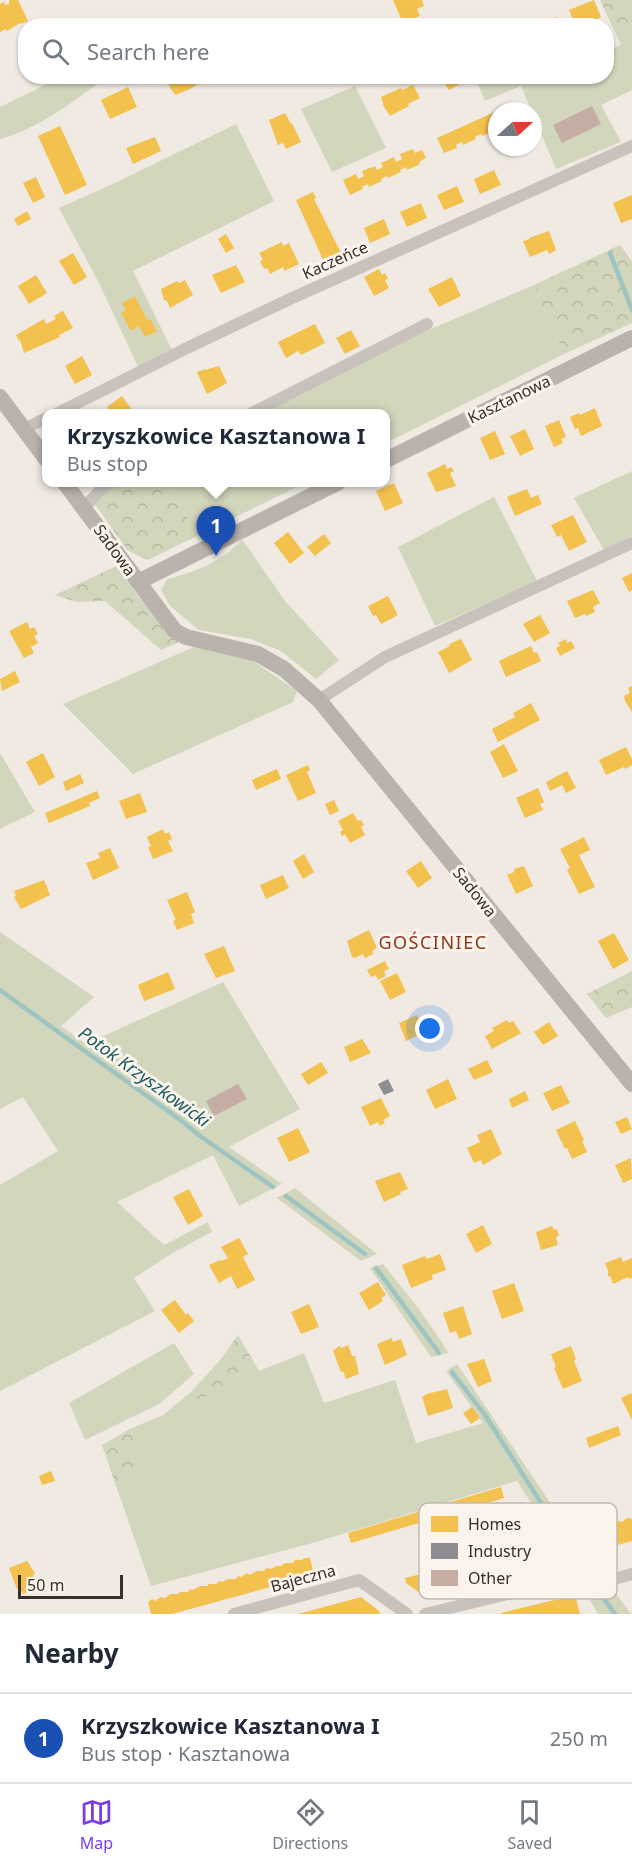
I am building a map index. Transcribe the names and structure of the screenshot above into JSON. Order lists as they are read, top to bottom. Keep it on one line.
{"streets":{"street":["Kaczeńce","Kasztanowa","Sadowa","Bajeczna"]},"districts":["GOŚCINIEC"],"water":["Potok Krzyszkowicki"],"legend":["Homes","Industry","Other"],"scale_bar":"50 m","north":"right","page":{"search":"Search here","popup":["Krzyszkowice Kasztanowa I","Bus stop"],"pins":"1","scale":"50 m","heading":"Nearby","list":[{"mark":"1","name":"Krzyszkowice Kasztanowa I","note":"Bus stop · Kasztanowa","value":"250 m"}],"nav":["Map","Directions","Saved"]}}
